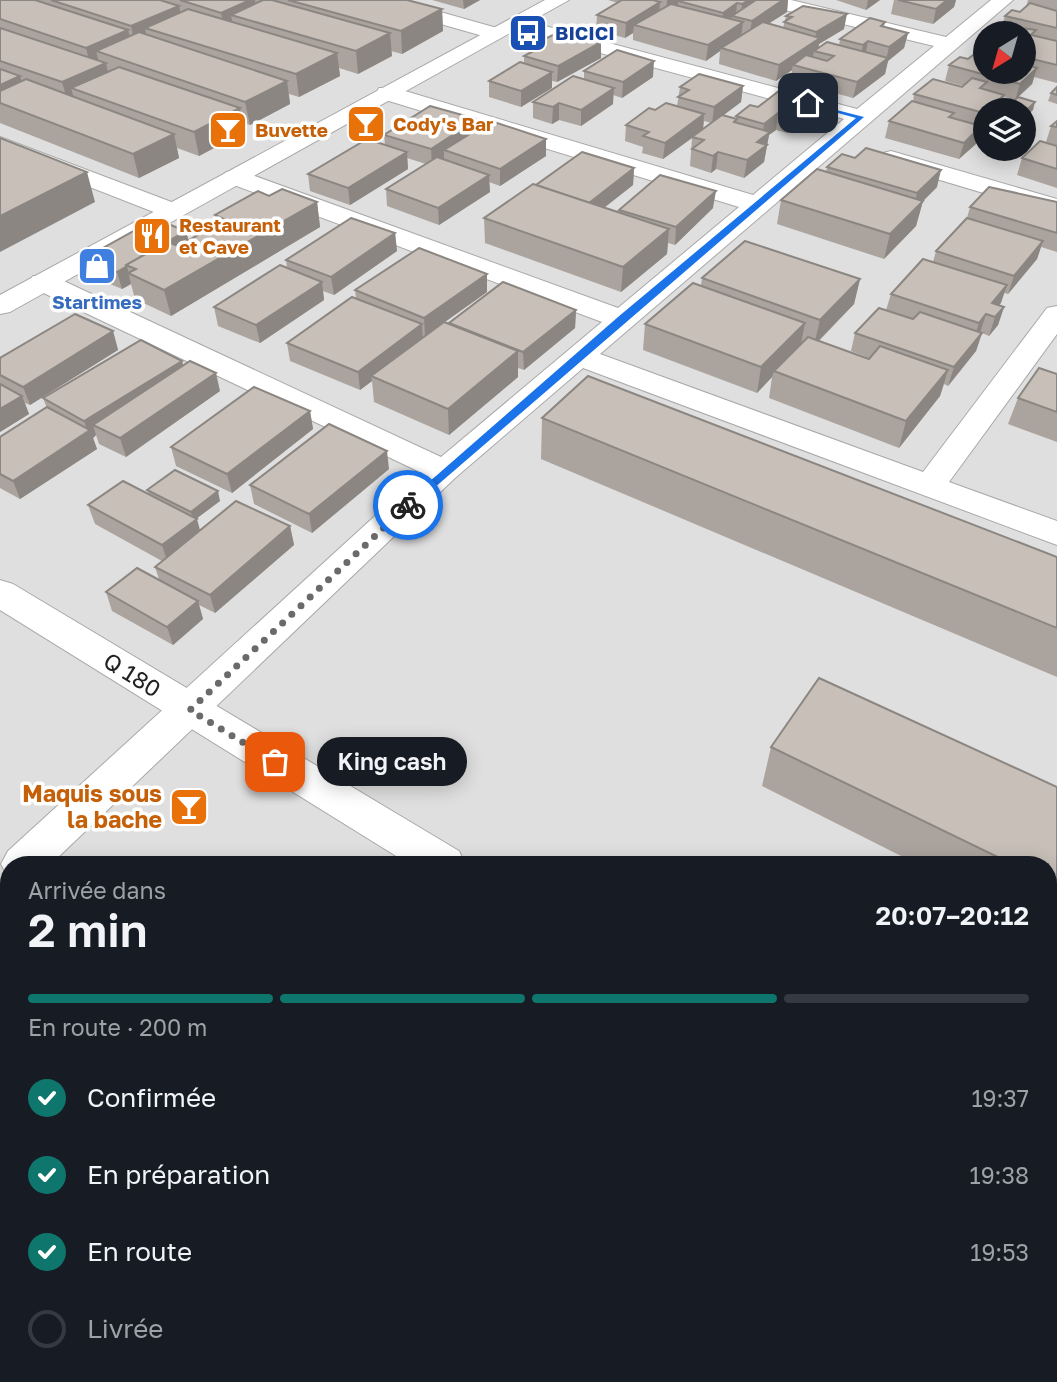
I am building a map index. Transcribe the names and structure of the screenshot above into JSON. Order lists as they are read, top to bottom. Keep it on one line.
{"streets":{"street":["Q 180"]},"places":{"bus stop":["BICICI"],"bar":["Cody's Bar","Buvette","Maquis sous la bache"],"restaurant":["Restaurant et Cave"],"shop":["Startimes"],"other":["King cash"]},"north":"bottom left","page":{"bubble":"King cash","heading":["2 min","Arrivée dans","20:07–20:12"],"bar":"En route · 200 m","list":[["Confirmée","19:37"],["En préparation","19:38"],["En route","19:53"],"Livrée"]}}
